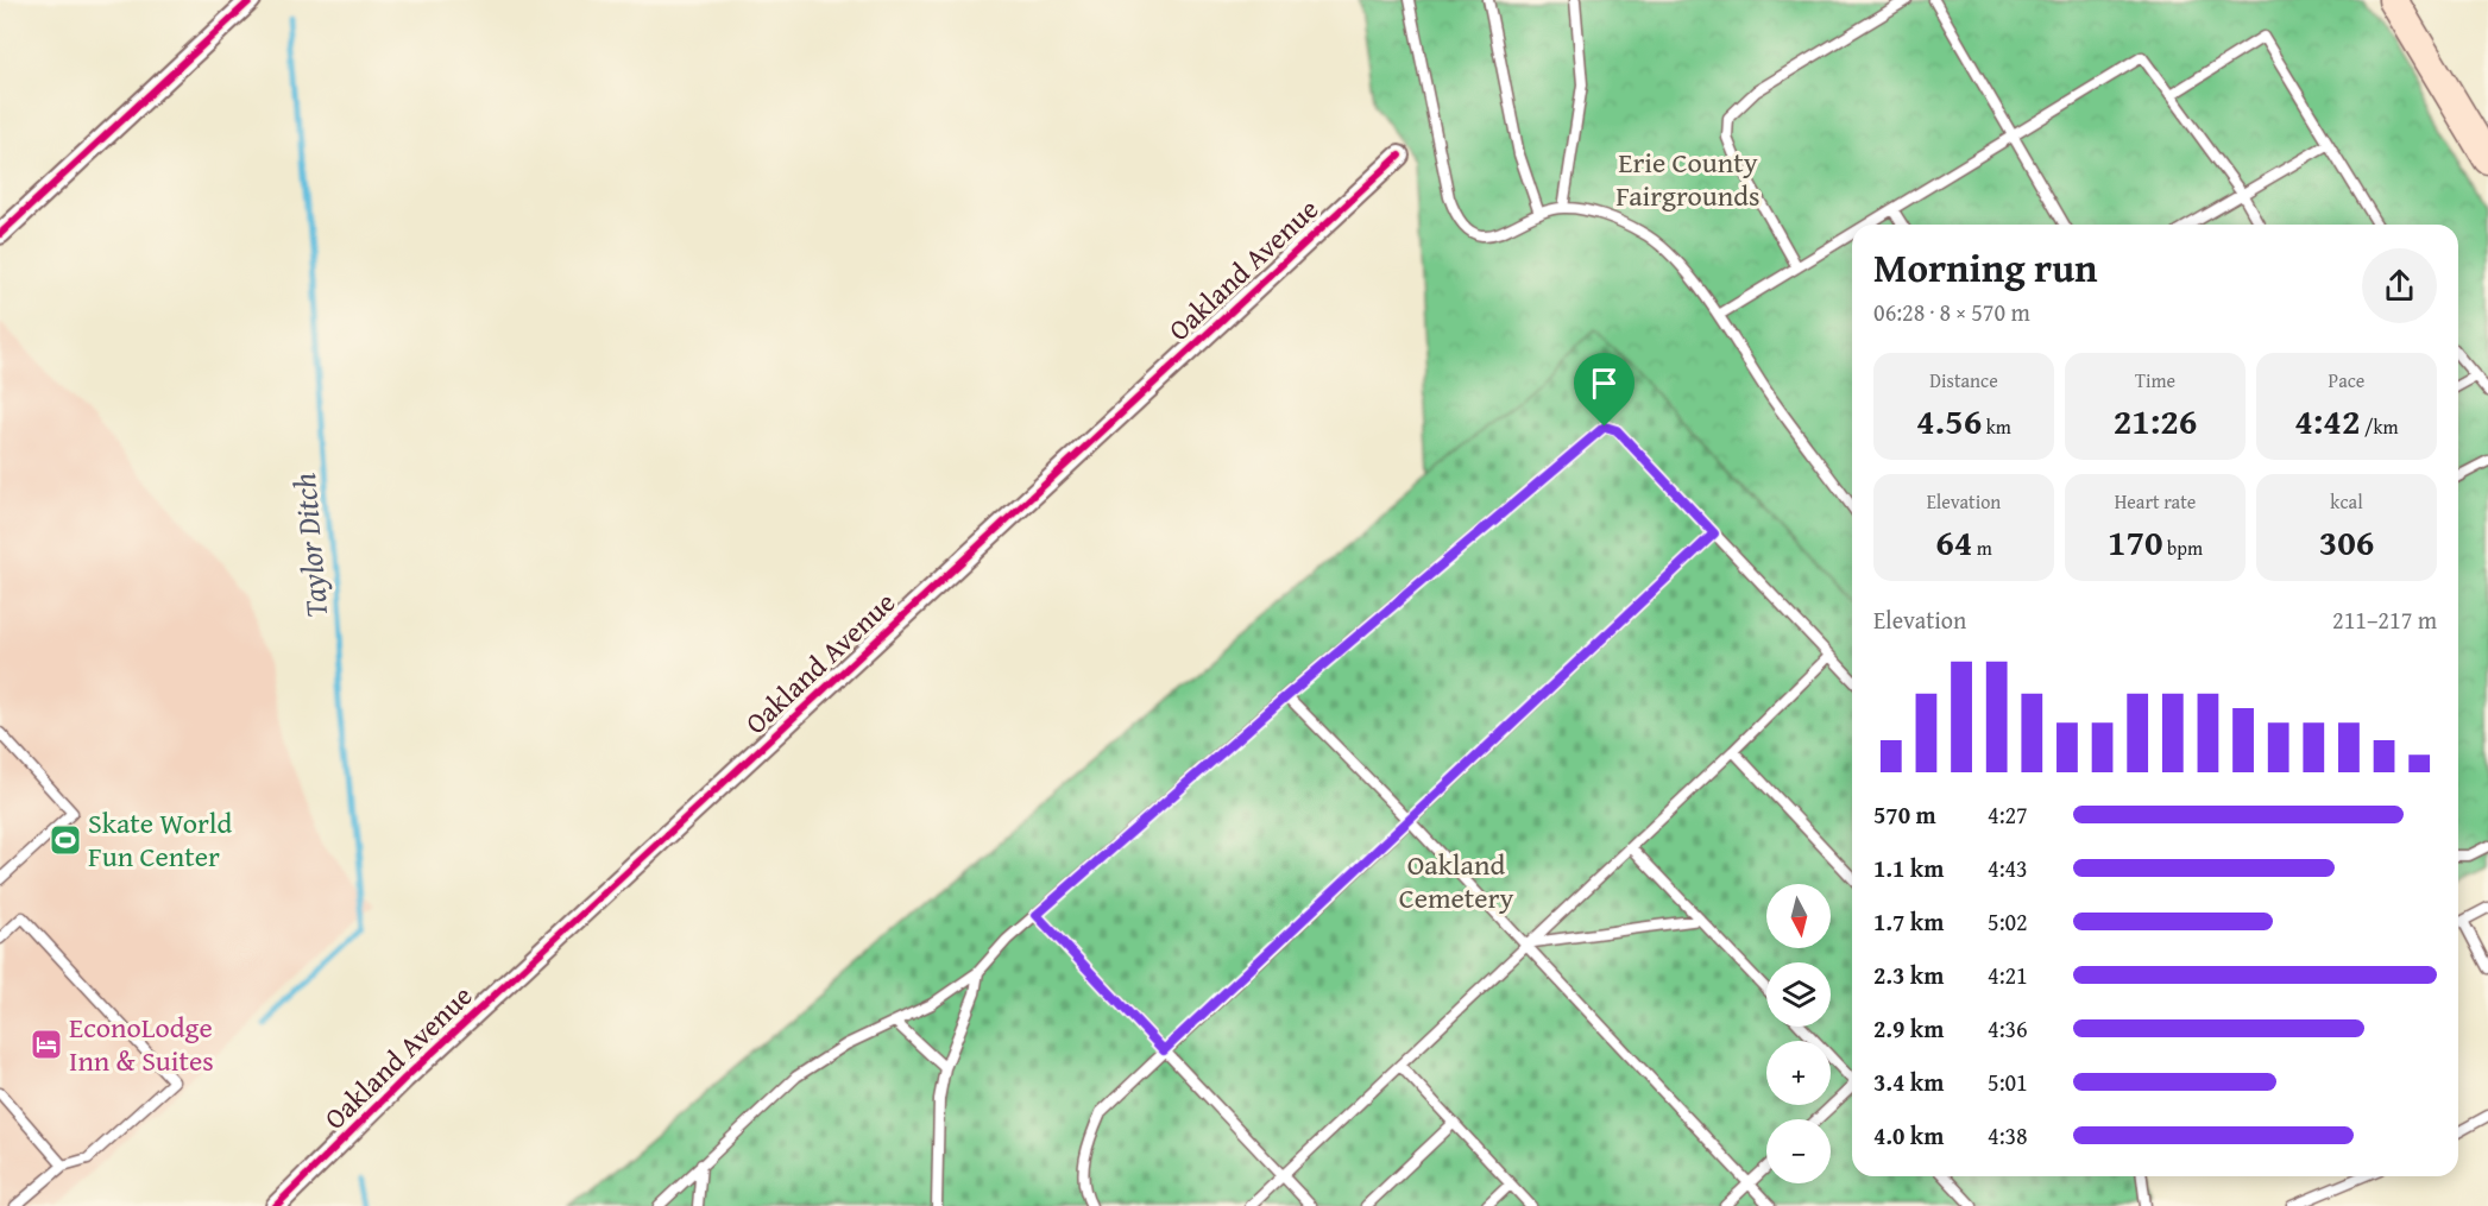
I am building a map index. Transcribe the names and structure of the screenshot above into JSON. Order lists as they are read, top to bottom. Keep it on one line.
{"streets":{"street":["Oakland Avenue"]},"water":["Taylor Ditch"],"parks":["Erie County Fairgrounds","Oakland Cemetery"],"places":{"sports":["Skate World Fun Center"],"hotel":["EconoLodge Inn & Suites"]},"north":"bottom","page":{"heading":["Morning run","06:28 · 8 × 570 m"],"stats":[["Distance","4.56 km"],["Time","21:26"],["Pace","4:42 /km"],["Elevation","64 m"],["Heart rate","170 bpm"],["kcal","306"]],"chart":["Elevation","211–217 m"],"list":[{"name":"570 m","note":"4:27"},{"name":"1.1 km","note":"4:43"},{"name":"1.7 km","note":"5:02"},{"name":"2.3 km","note":"4:21"},{"name":"2.9 km","note":"4:36"},{"name":"3.4 km","note":"5:01"},{"name":"4.0 km","note":"4:38"}],"map_buttons":["+","−"]}}
